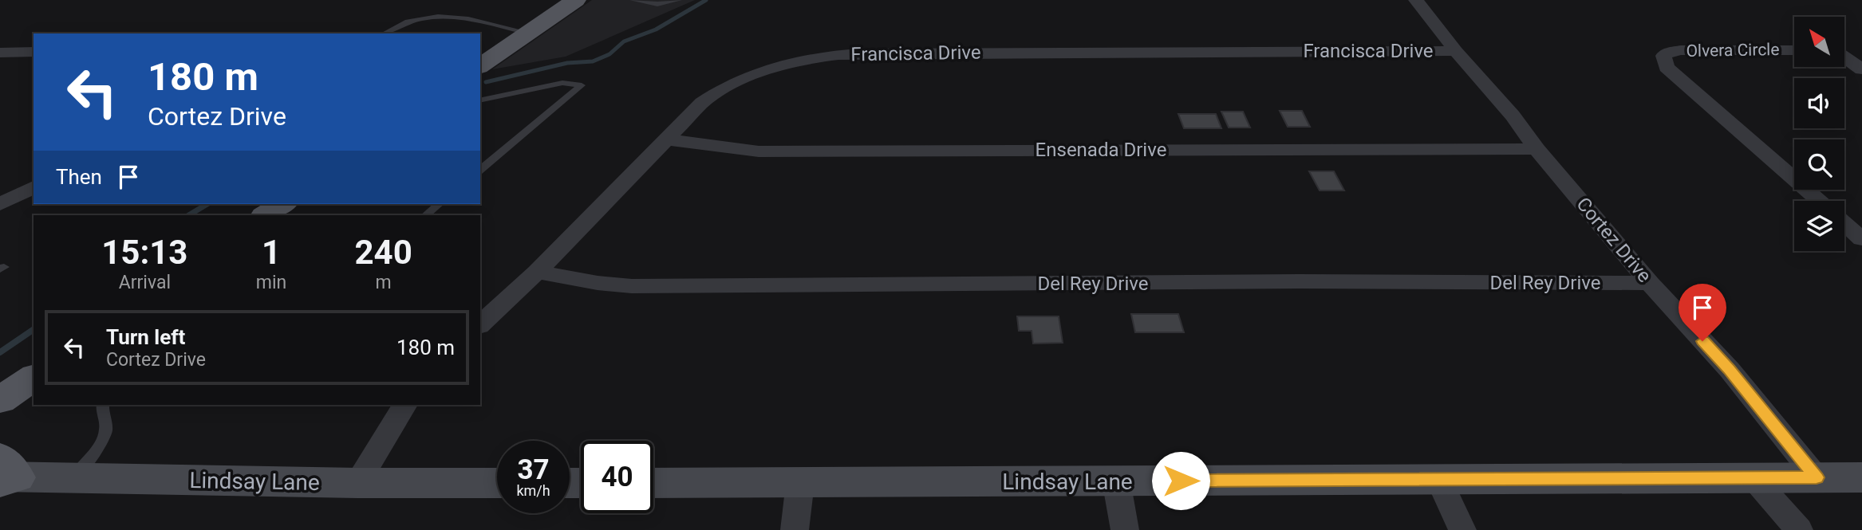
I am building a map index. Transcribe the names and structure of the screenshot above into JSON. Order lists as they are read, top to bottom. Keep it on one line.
{"streets":{"street":["Olvera Circle","Francisca Drive","Ensenada Drive","Cortez Drive","Del Rey Drive","Lindsay Lane"]},"crossings":[["Francisca Drive","Ensenada Drive"],["Francisca Drive","Cortez Drive"],["Francisca Drive","Del Rey Drive"],["Ensenada Drive","Cortez Drive"],["Cortez Drive","Del Rey Drive"],["Cortez Drive","Lindsay Lane"]],"north":"top left","page":{"turn":["180 m","Cortez Drive"],"then":"Then","eta":["15:13","Arrival","1","min","240","m"],"list":[{"name":"Turn left","note":"Cortez Drive","value":"180 m"}],"speed":"37 km/h","limit":"40"}}
